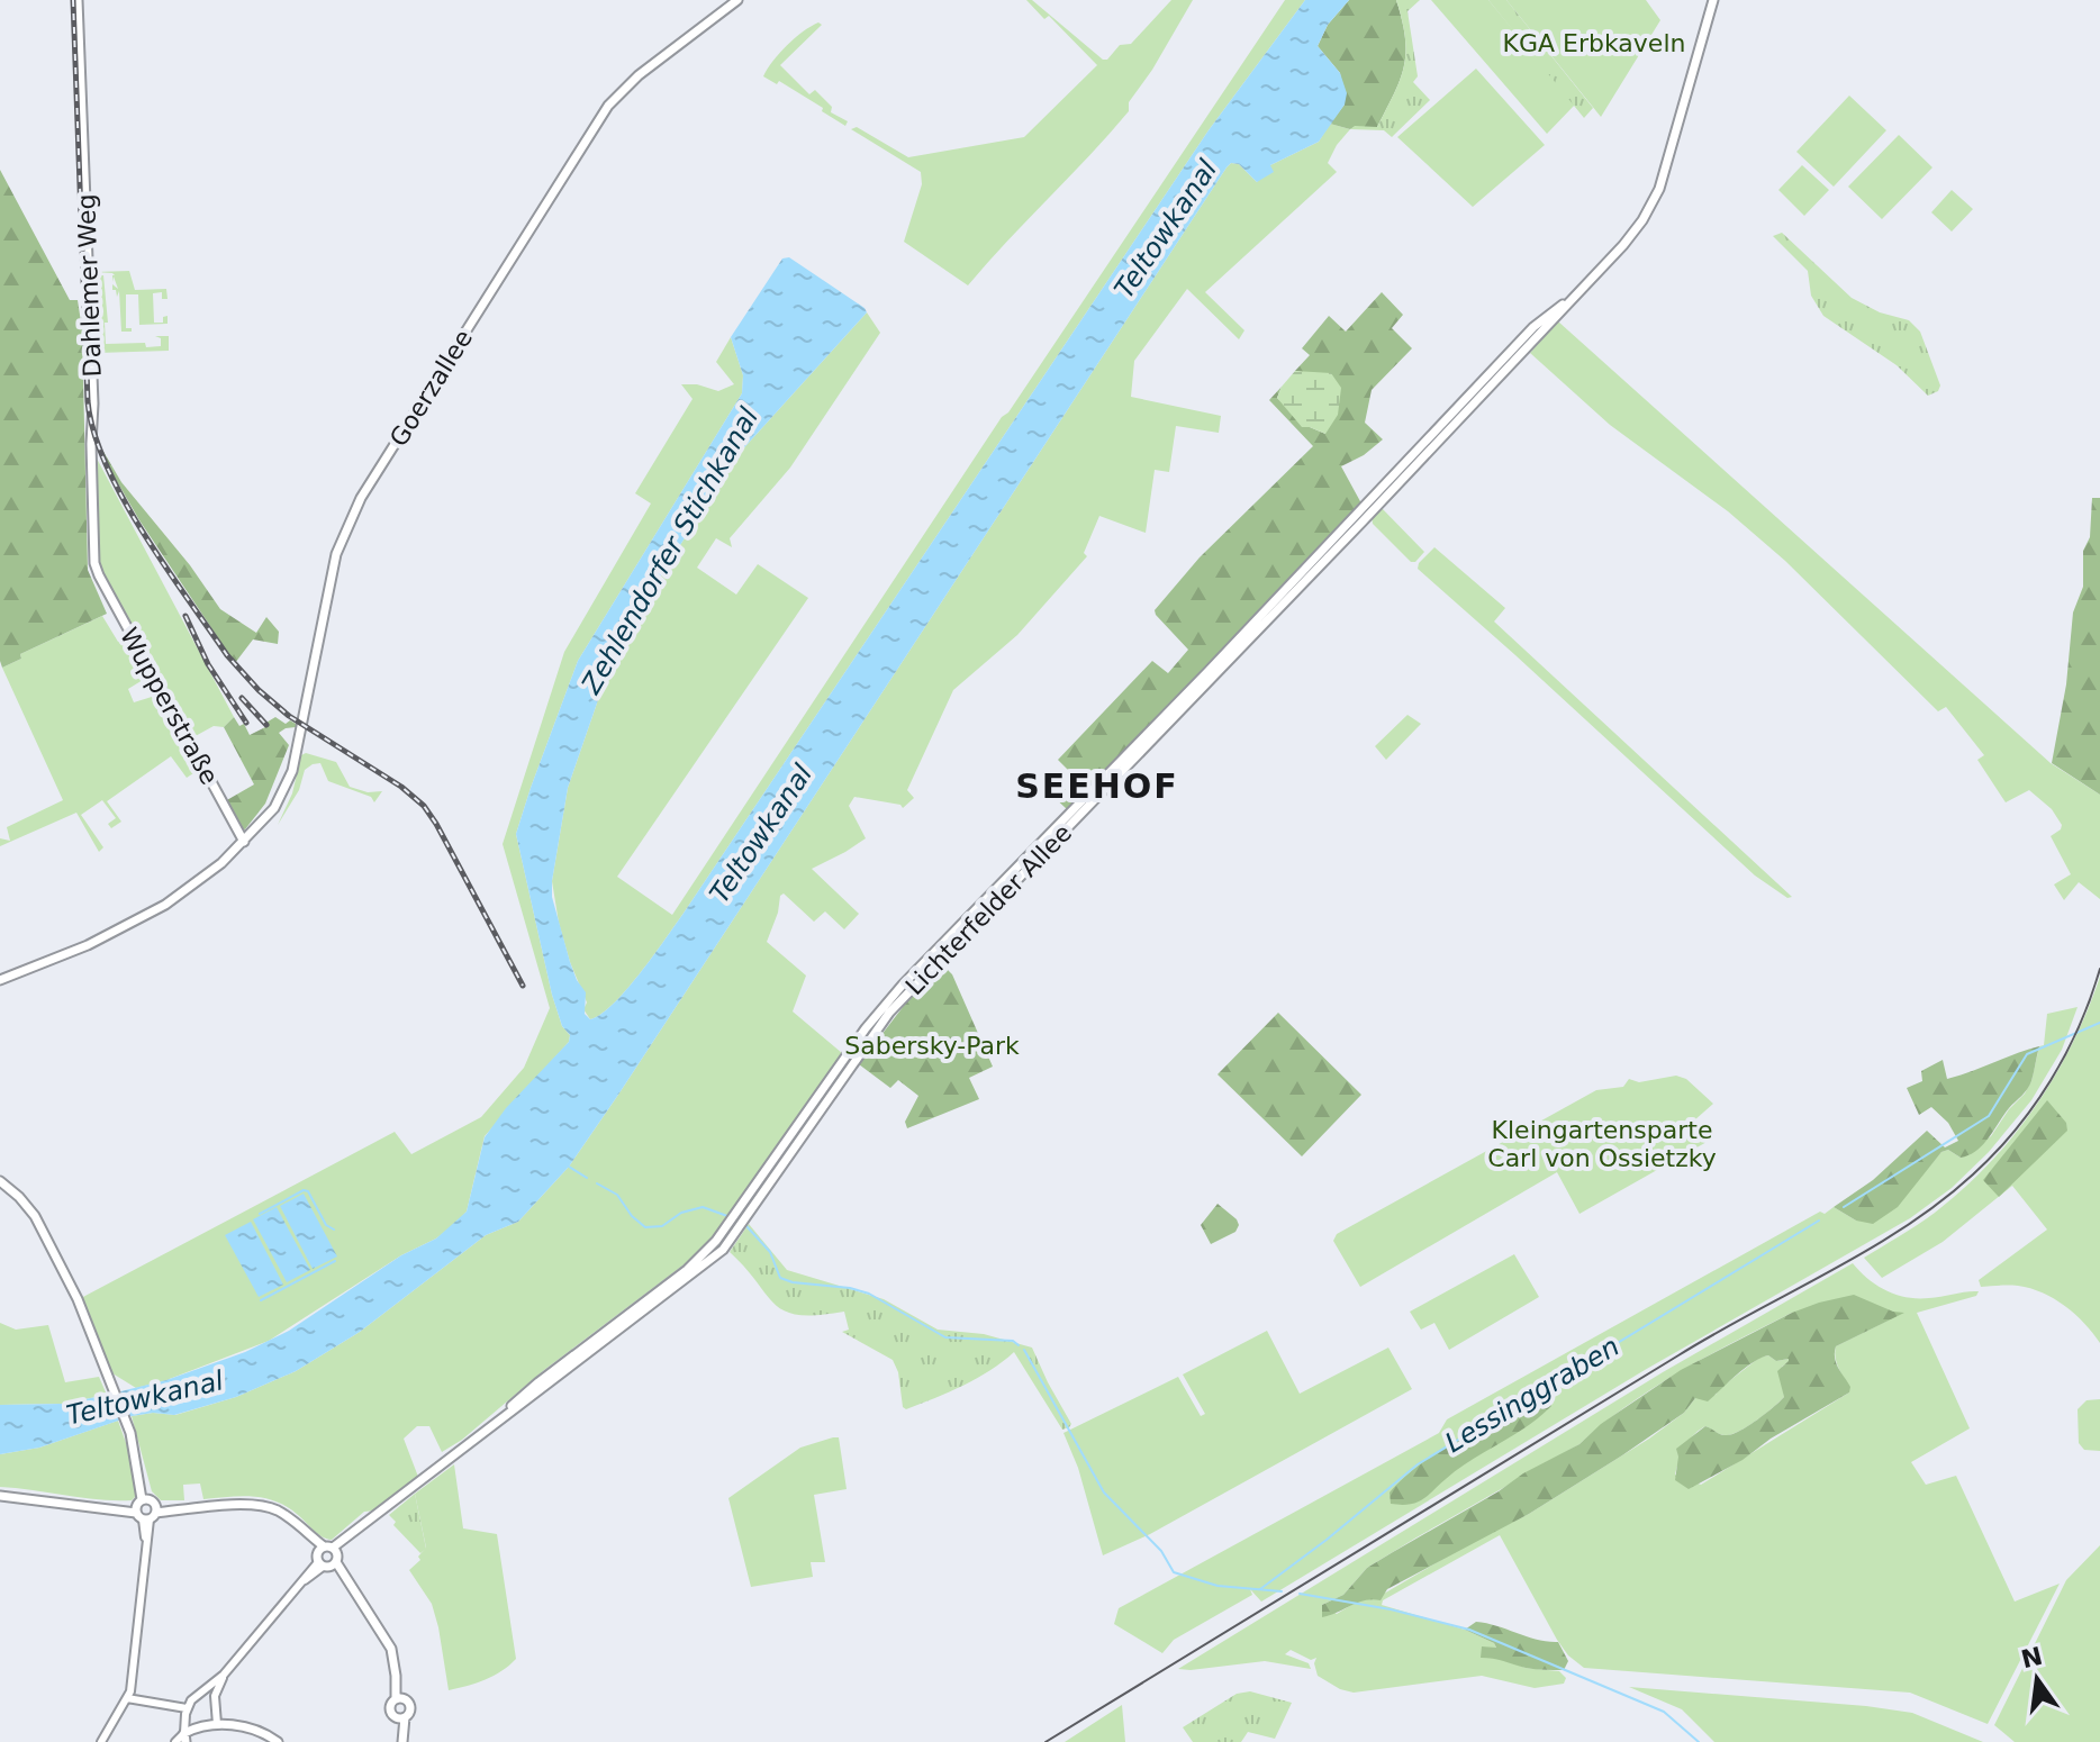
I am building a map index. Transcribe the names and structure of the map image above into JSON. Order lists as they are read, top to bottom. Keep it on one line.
{"streets":{"main road":["Dahlemer Weg","Goerzallee","Wupperstraße","Lichterfelder Allee"]},"crossings":[["Dahlemer Weg","Wupperstraße"],["Goerzallee","Wupperstraße"]],"districts":["SEEHOF"],"water":["Teltowkanal","Zehlendorfer Stichkanal","Lessinggraben"],"parks":["KGA Erbkaveln","Sabersky-Park","Kleingartensparte Carl von Ossietzky"],"north":"top"}
